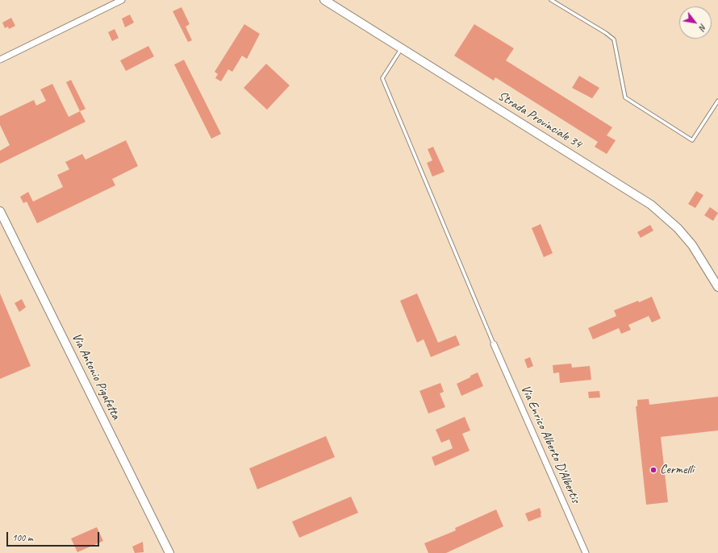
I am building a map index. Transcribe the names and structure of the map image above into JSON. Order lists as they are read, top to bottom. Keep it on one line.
{"streets":{"main road":["Strada Provinciale 34","Via Antonio Pigafetta"],"street":["Via Enrico Alberto D'Albertis"]},"places":["Cermelli"],"scale_bar":"100 m","north":"bottom right"}
